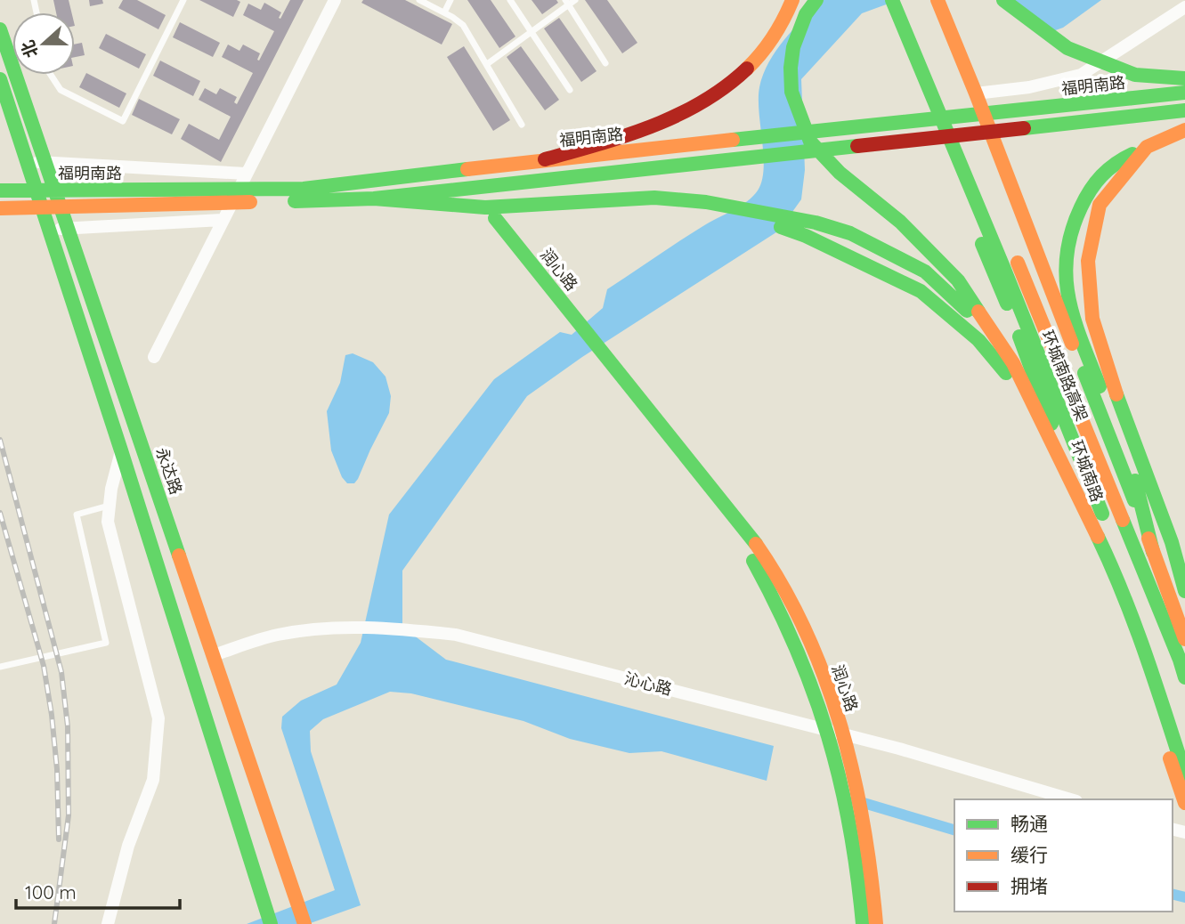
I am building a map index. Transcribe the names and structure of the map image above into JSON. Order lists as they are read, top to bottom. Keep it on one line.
{"streets":{"main road":["福明南路","润心路","环城南路高架","永达路","环城南路"],"street":["沁心路"]},"crossings":[["润心路","沁心路"],["永达路","沁心路"]],"legend":["畅通","缓行","拥堵"],"scale_bar":"100 m","north":"left"}
